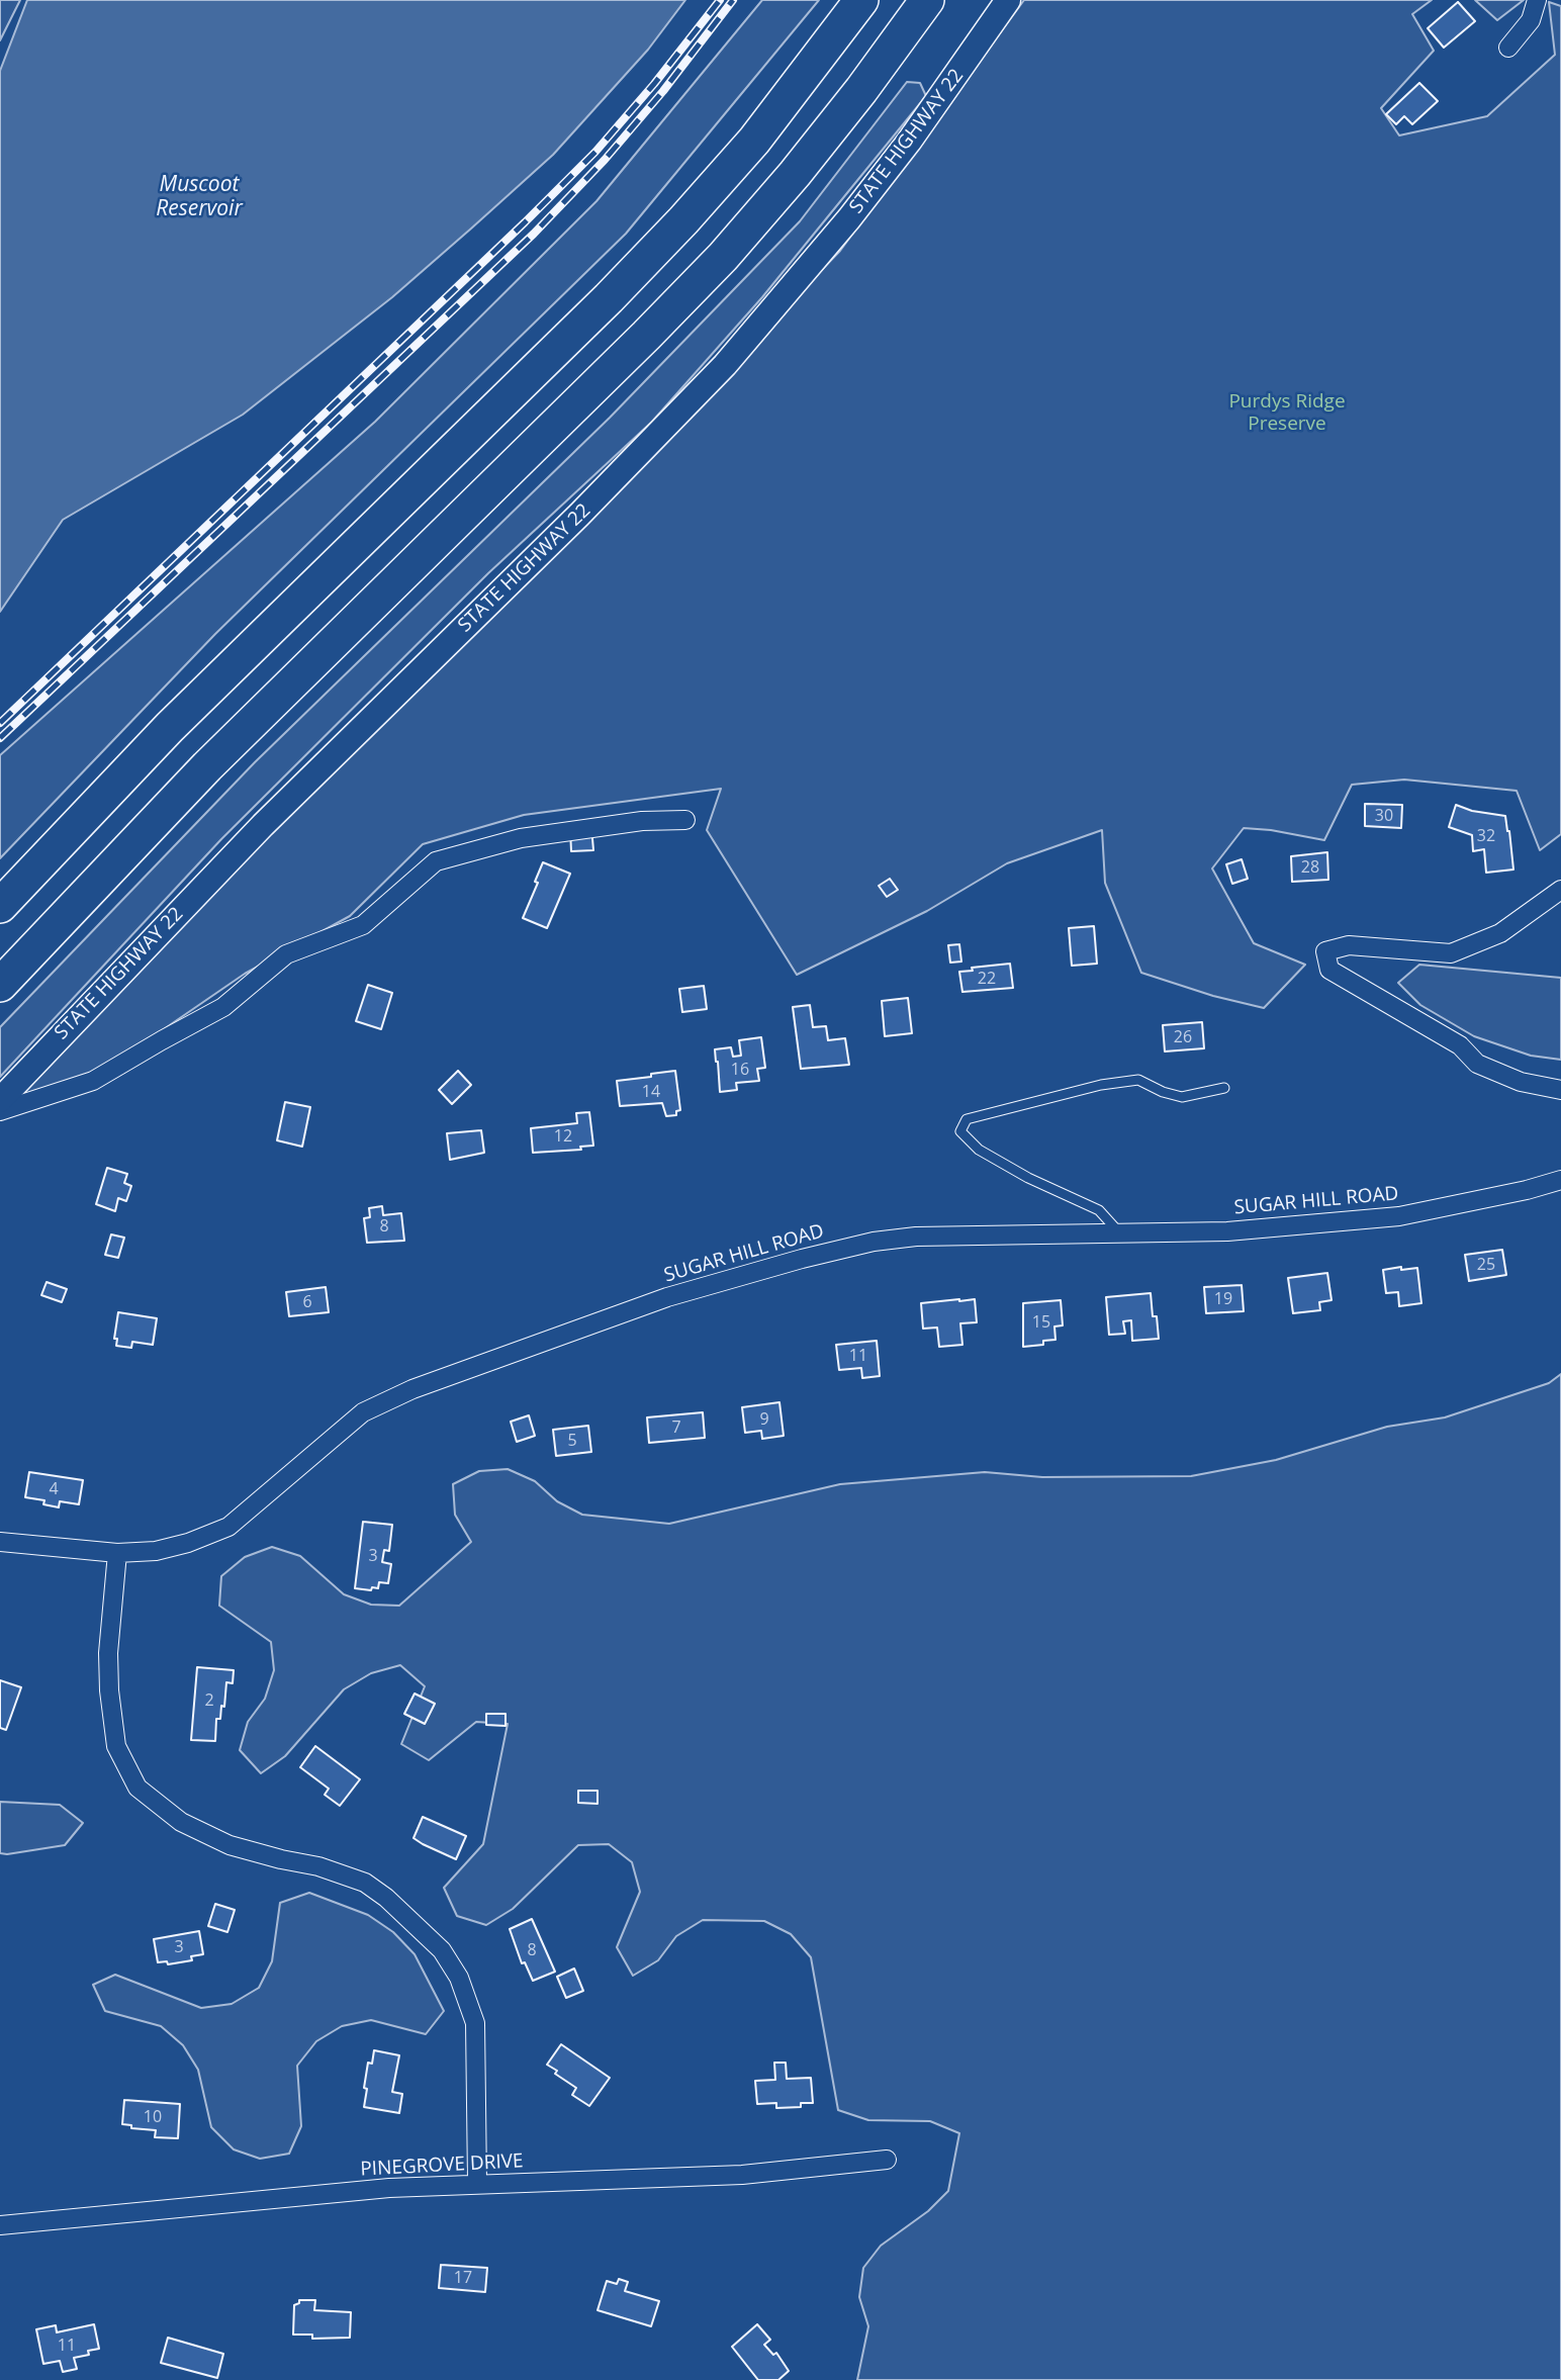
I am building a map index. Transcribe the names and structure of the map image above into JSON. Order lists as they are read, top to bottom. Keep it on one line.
{"streets":{"main road":["STATE HIGHWAY 22"],"street":["SUGAR HILL ROAD","PINEGROVE DRIVE"]},"water":["Muscoot Reservoir"],"parks":["Purdys Ridge Preserve"],"house_numbers":["30","32","28","22","26","16","14","12","8","25","19","6","15","11","9","7","5","4","3","2","3","8","10","17","11"]}
